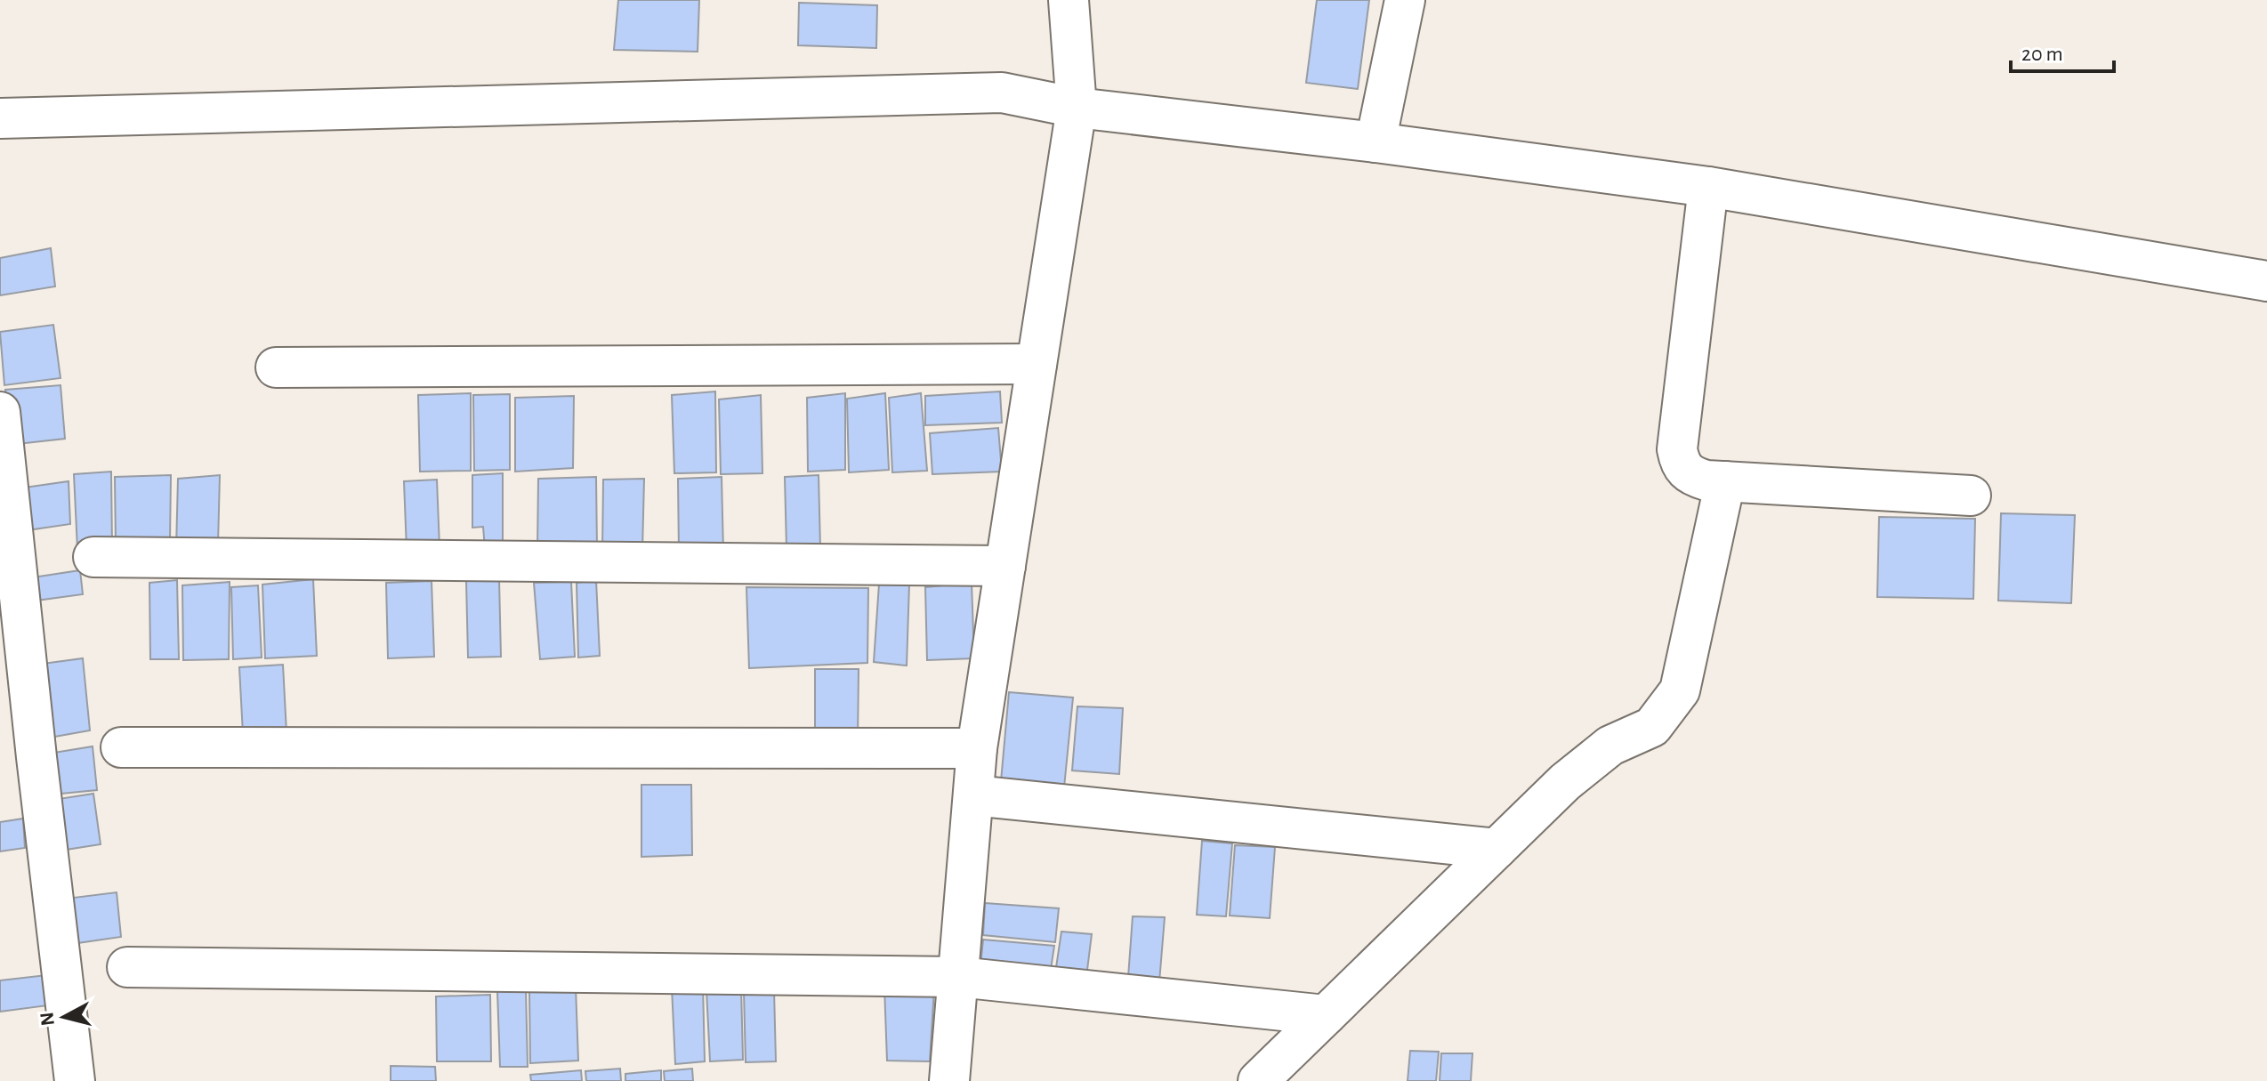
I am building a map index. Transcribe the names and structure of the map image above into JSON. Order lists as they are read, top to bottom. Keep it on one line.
{"scale_bar":"20 m","north":"left"}
